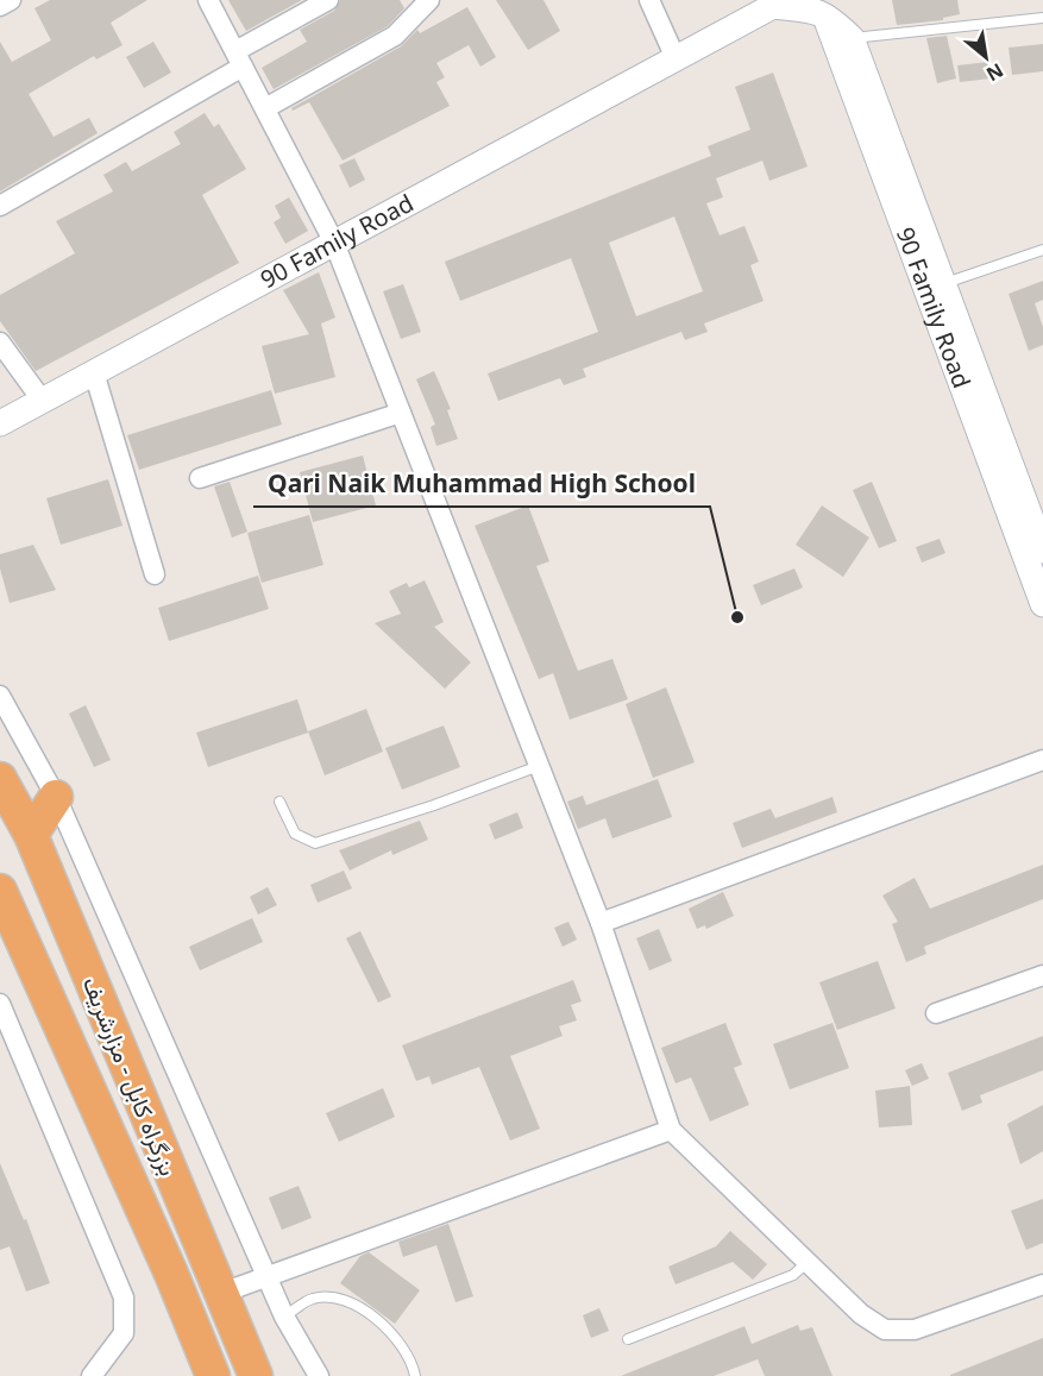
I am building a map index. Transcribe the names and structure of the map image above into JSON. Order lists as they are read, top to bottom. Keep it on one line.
{"streets":{"highway":["بزرگراه کابل - مزارشریف"],"street":["90 Family Road"]},"places":["Qari Naik Muhammad High School"],"north":"bottom right"}
